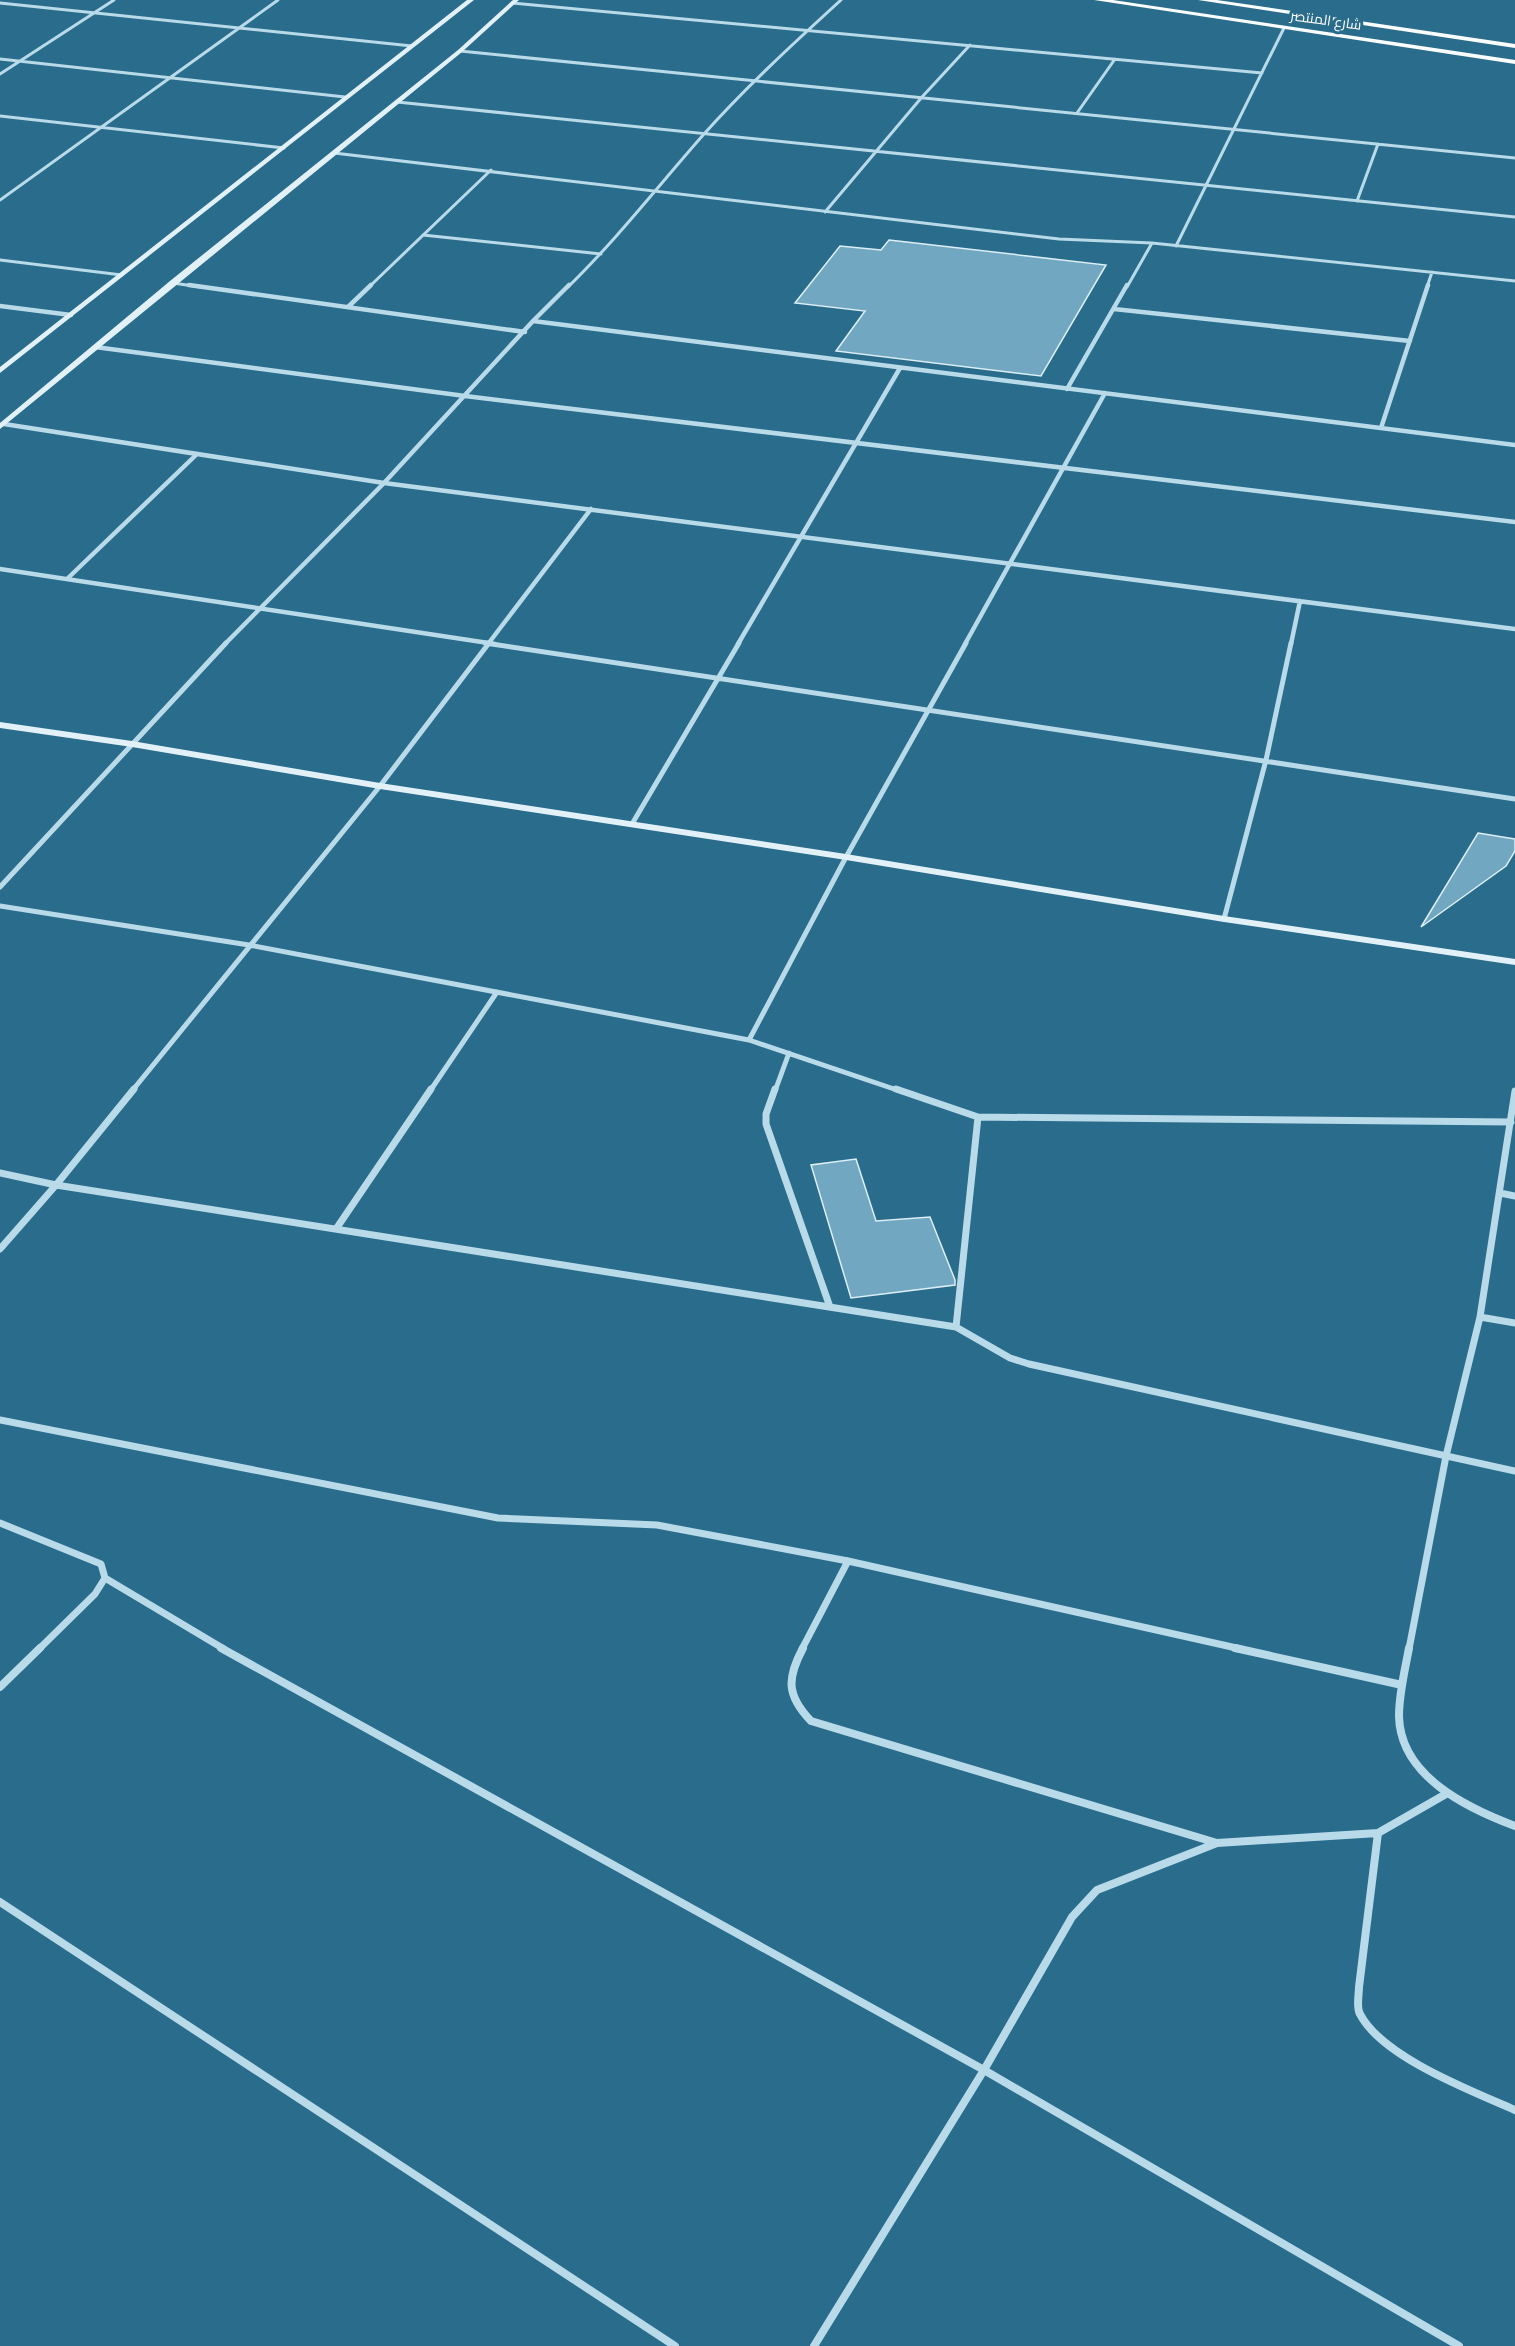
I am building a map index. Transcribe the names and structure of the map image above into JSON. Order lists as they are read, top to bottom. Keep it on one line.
{"streets":{"main road":["شارع المنتصر"]}}
